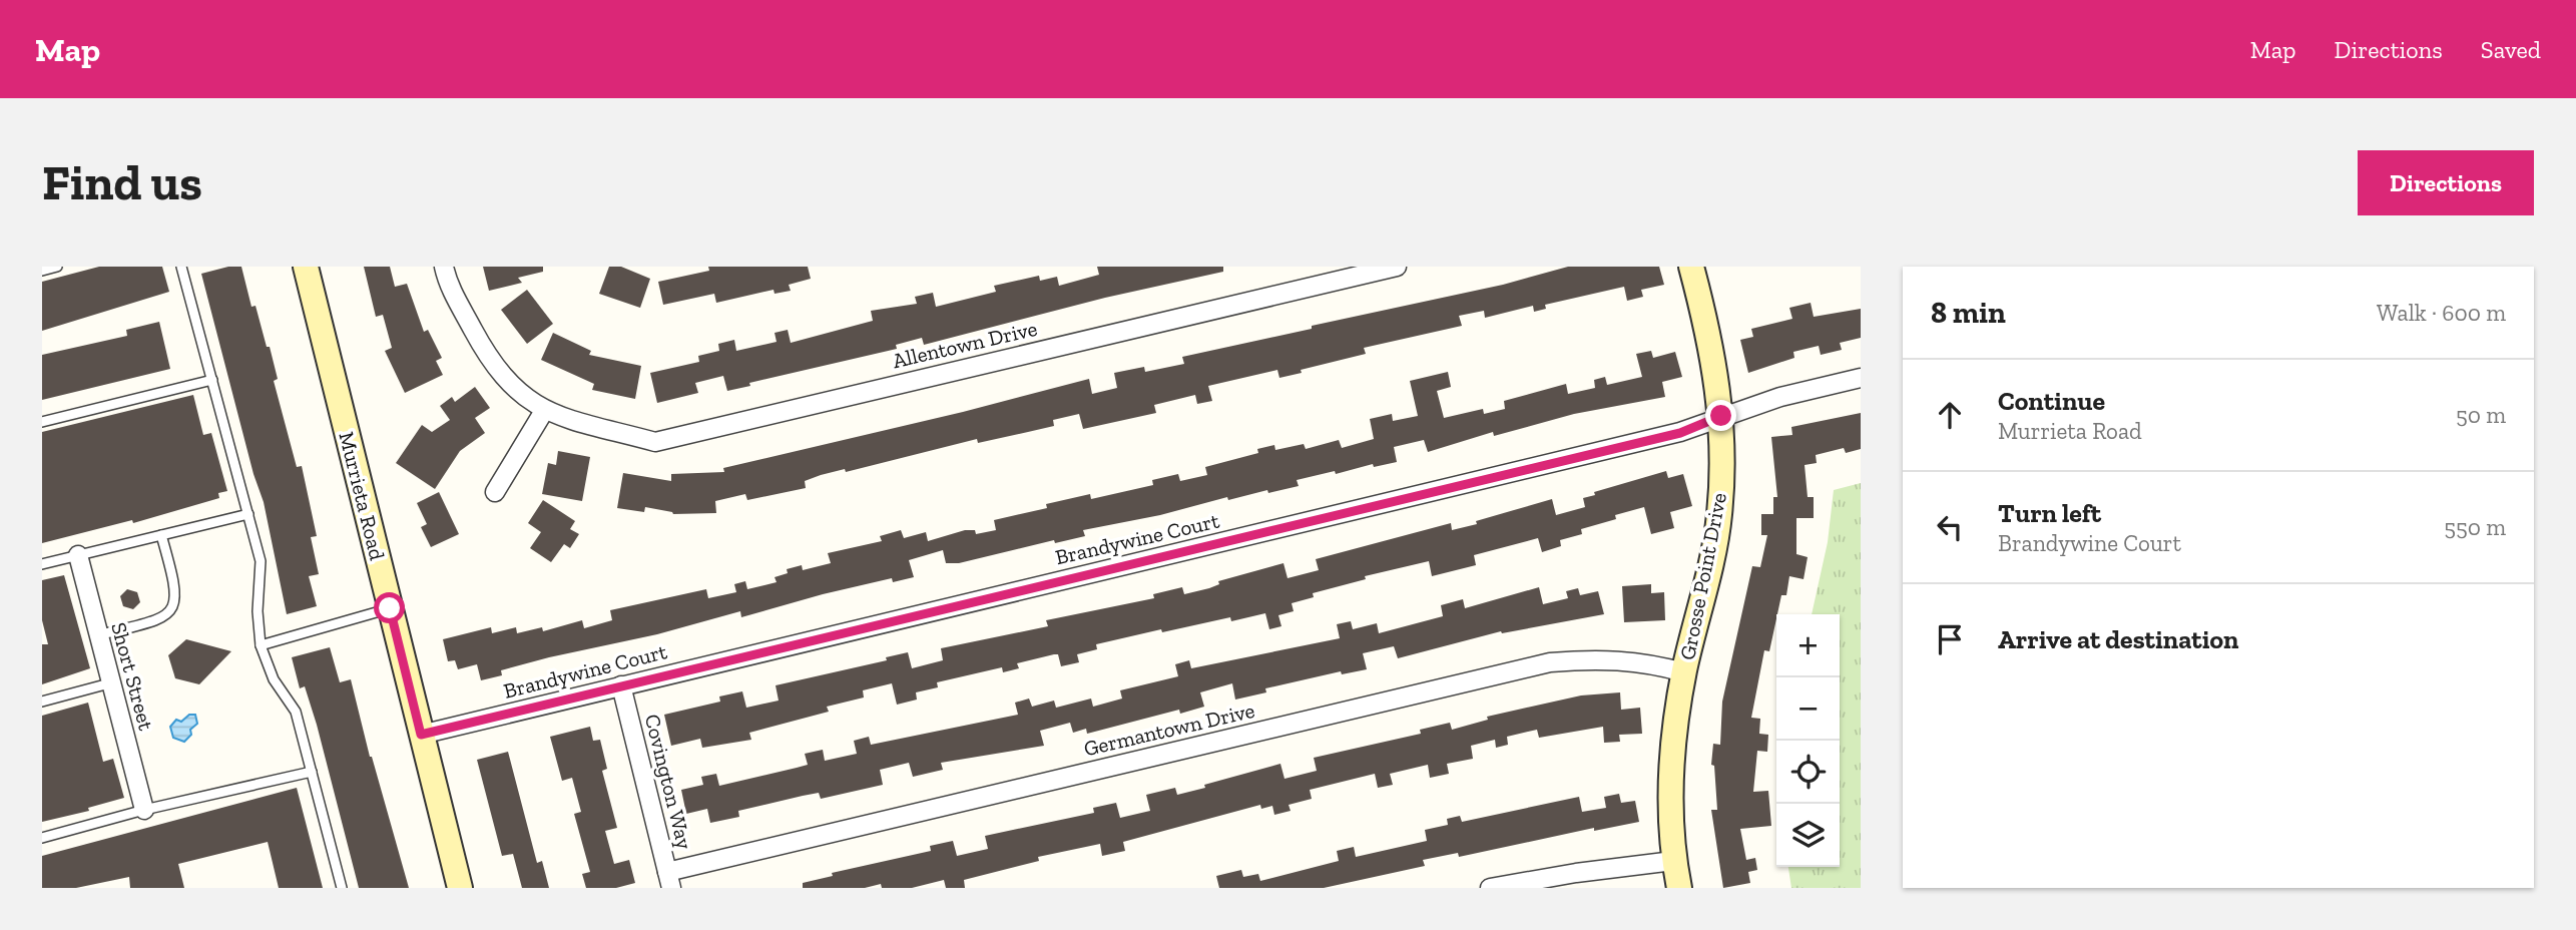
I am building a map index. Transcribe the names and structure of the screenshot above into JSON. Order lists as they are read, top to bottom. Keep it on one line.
{"streets":{"main road":["Murrieta Road","Grosse Point Drive"],"street":["Allentown Drive","Brandywine Court","Short Street","Germantown Drive","Covington Way"]},"crossings":[["Murrieta Road","Brandywine Court"],["Brandywine Court","Grosse Point Drive"],["Brandywine Court","Covington Way"],["Grosse Point Drive","Germantown Drive"],["Germantown Drive","Covington Way"]],"page":{"header":"Map","nav":["Map","Directions","Saved"],"buttons":"Directions","title":"Find us","heading":["8 min","Walk · 600 m"],"list":[["Continue","Murrieta Road","50 m"],["Turn left","Brandywine Court","550 m"],"Arrive at destination"],"map_buttons":["+","−"]}}
